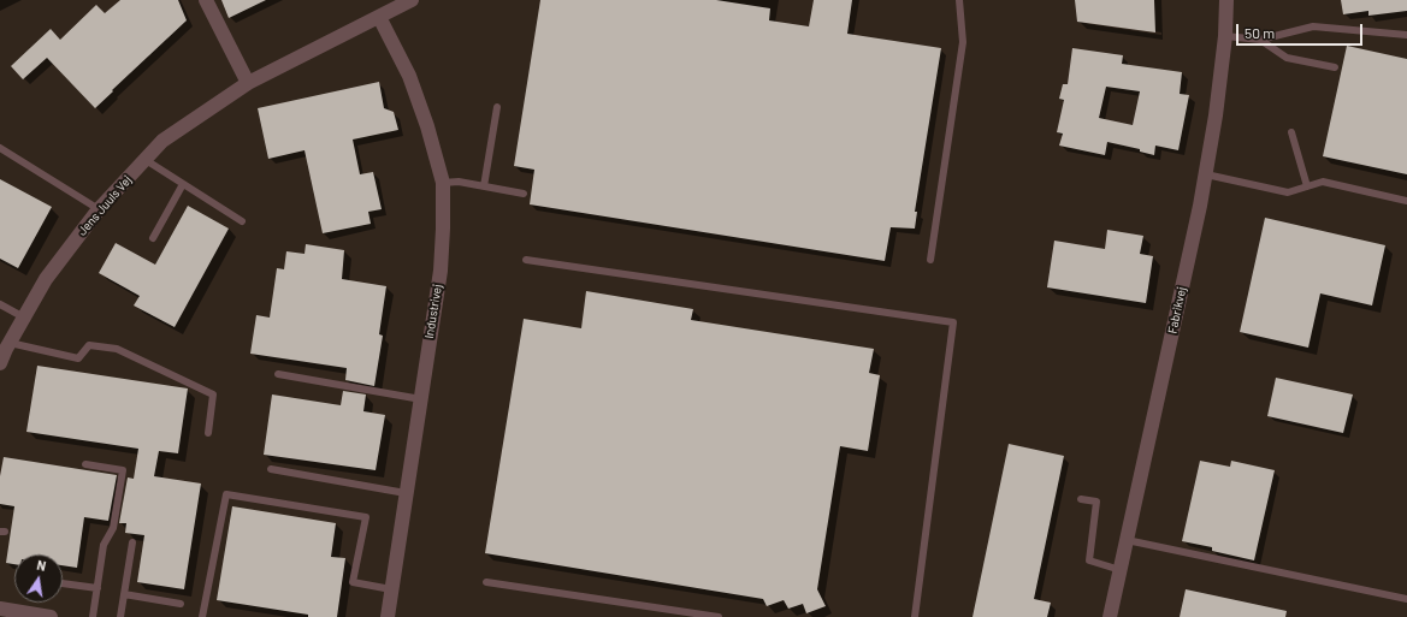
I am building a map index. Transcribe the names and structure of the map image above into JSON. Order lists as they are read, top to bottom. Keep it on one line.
{"streets":{"street":["Jens Juuls Vej","Fabrikvej","Industrivej"]},"crossings":[["Jens Juuls Vej","Industrivej"]],"scale_bar":"50 m","north":"top"}
